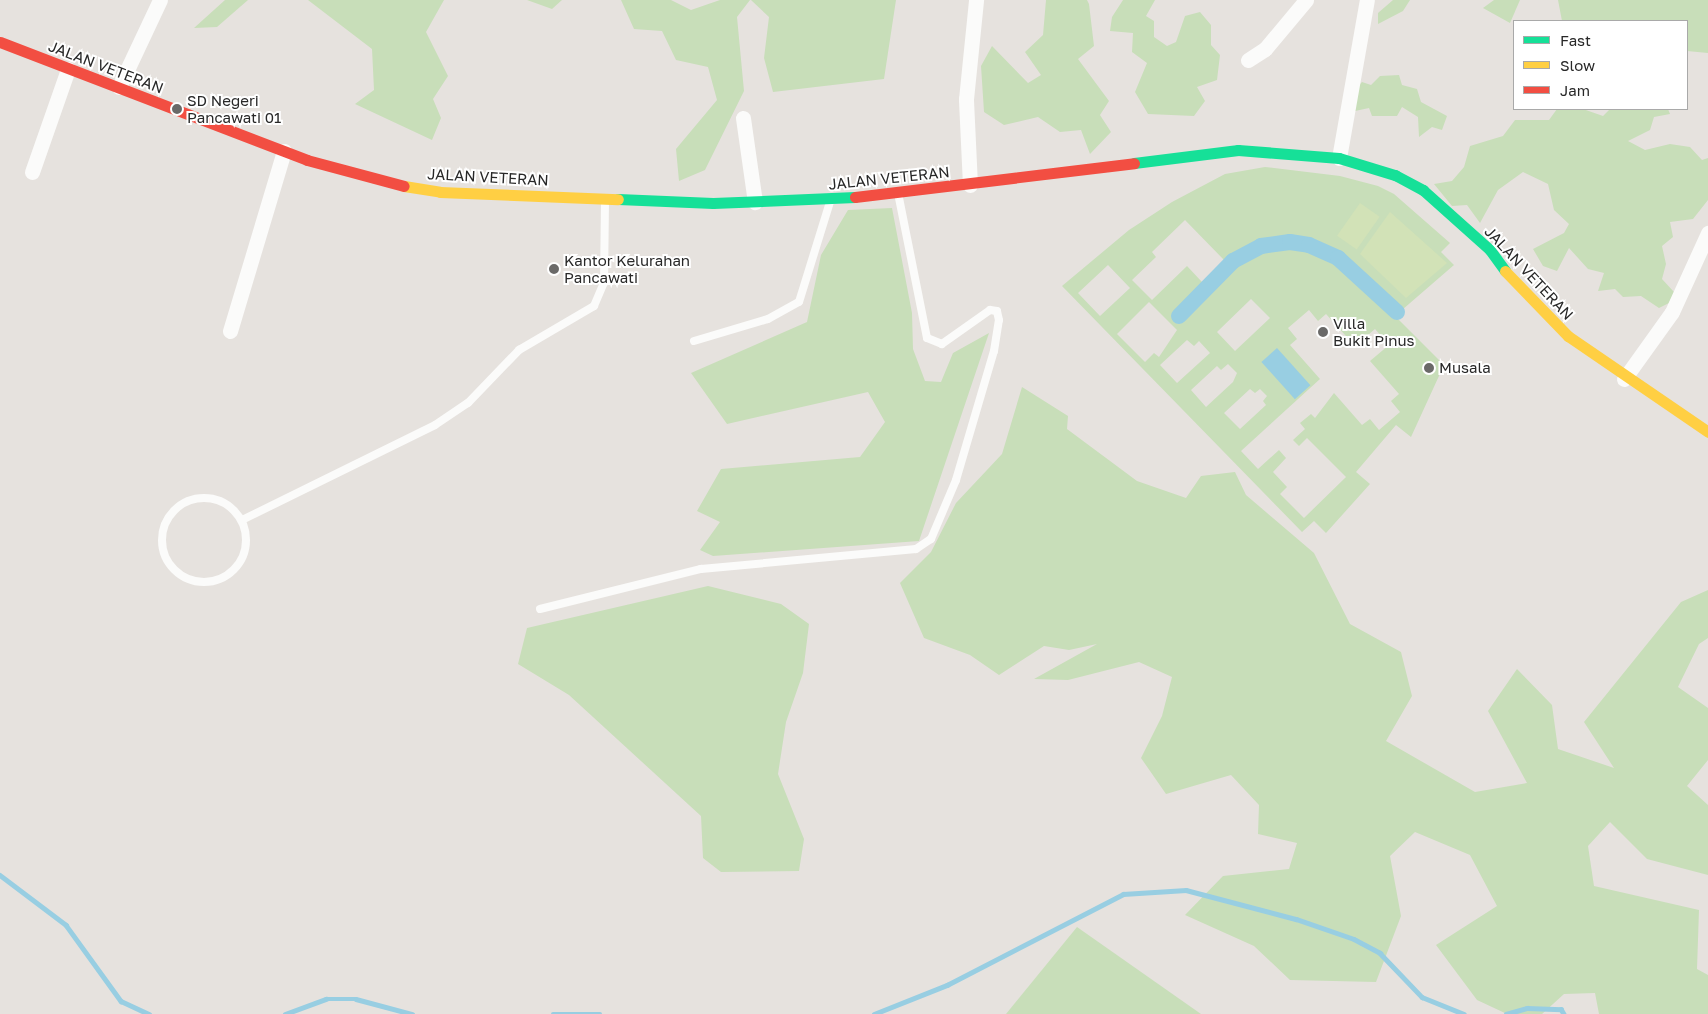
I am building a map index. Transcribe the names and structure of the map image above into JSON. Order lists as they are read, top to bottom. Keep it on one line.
{"streets":{"street":["JALAN VETERAN"]},"places":["SD Negeri Pancawati 01","Kantor Kelurahan Pancawati","Villa Bukit Pinus","Musala"],"legend":["Fast","Slow","Jam"]}
